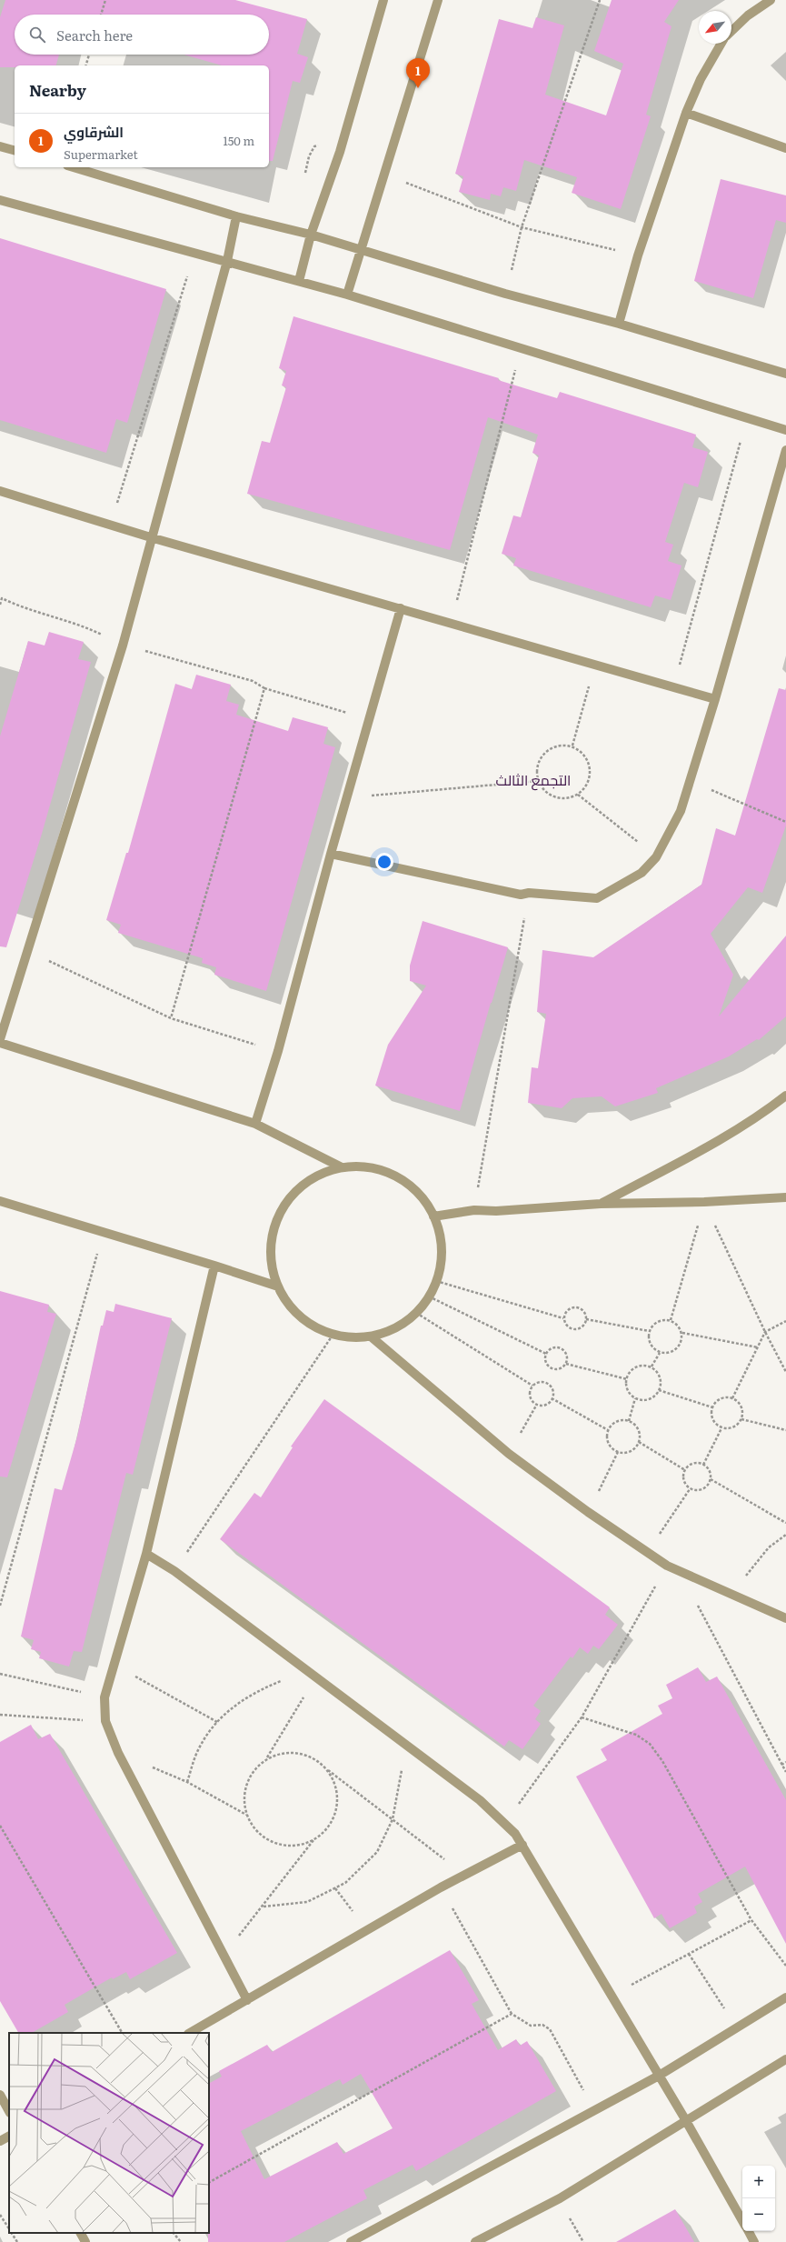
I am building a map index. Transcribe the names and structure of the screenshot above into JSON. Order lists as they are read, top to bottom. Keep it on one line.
{"districts":["التجمع الثالث"],"north":"bottom left","page":{"search":"Search here","pins":"1","heading":"Nearby","list":[{"mark":"1","name":"الشرقاوي","note":"Supermarket","value":"150 m"}],"map_buttons":["+","−"]}}
